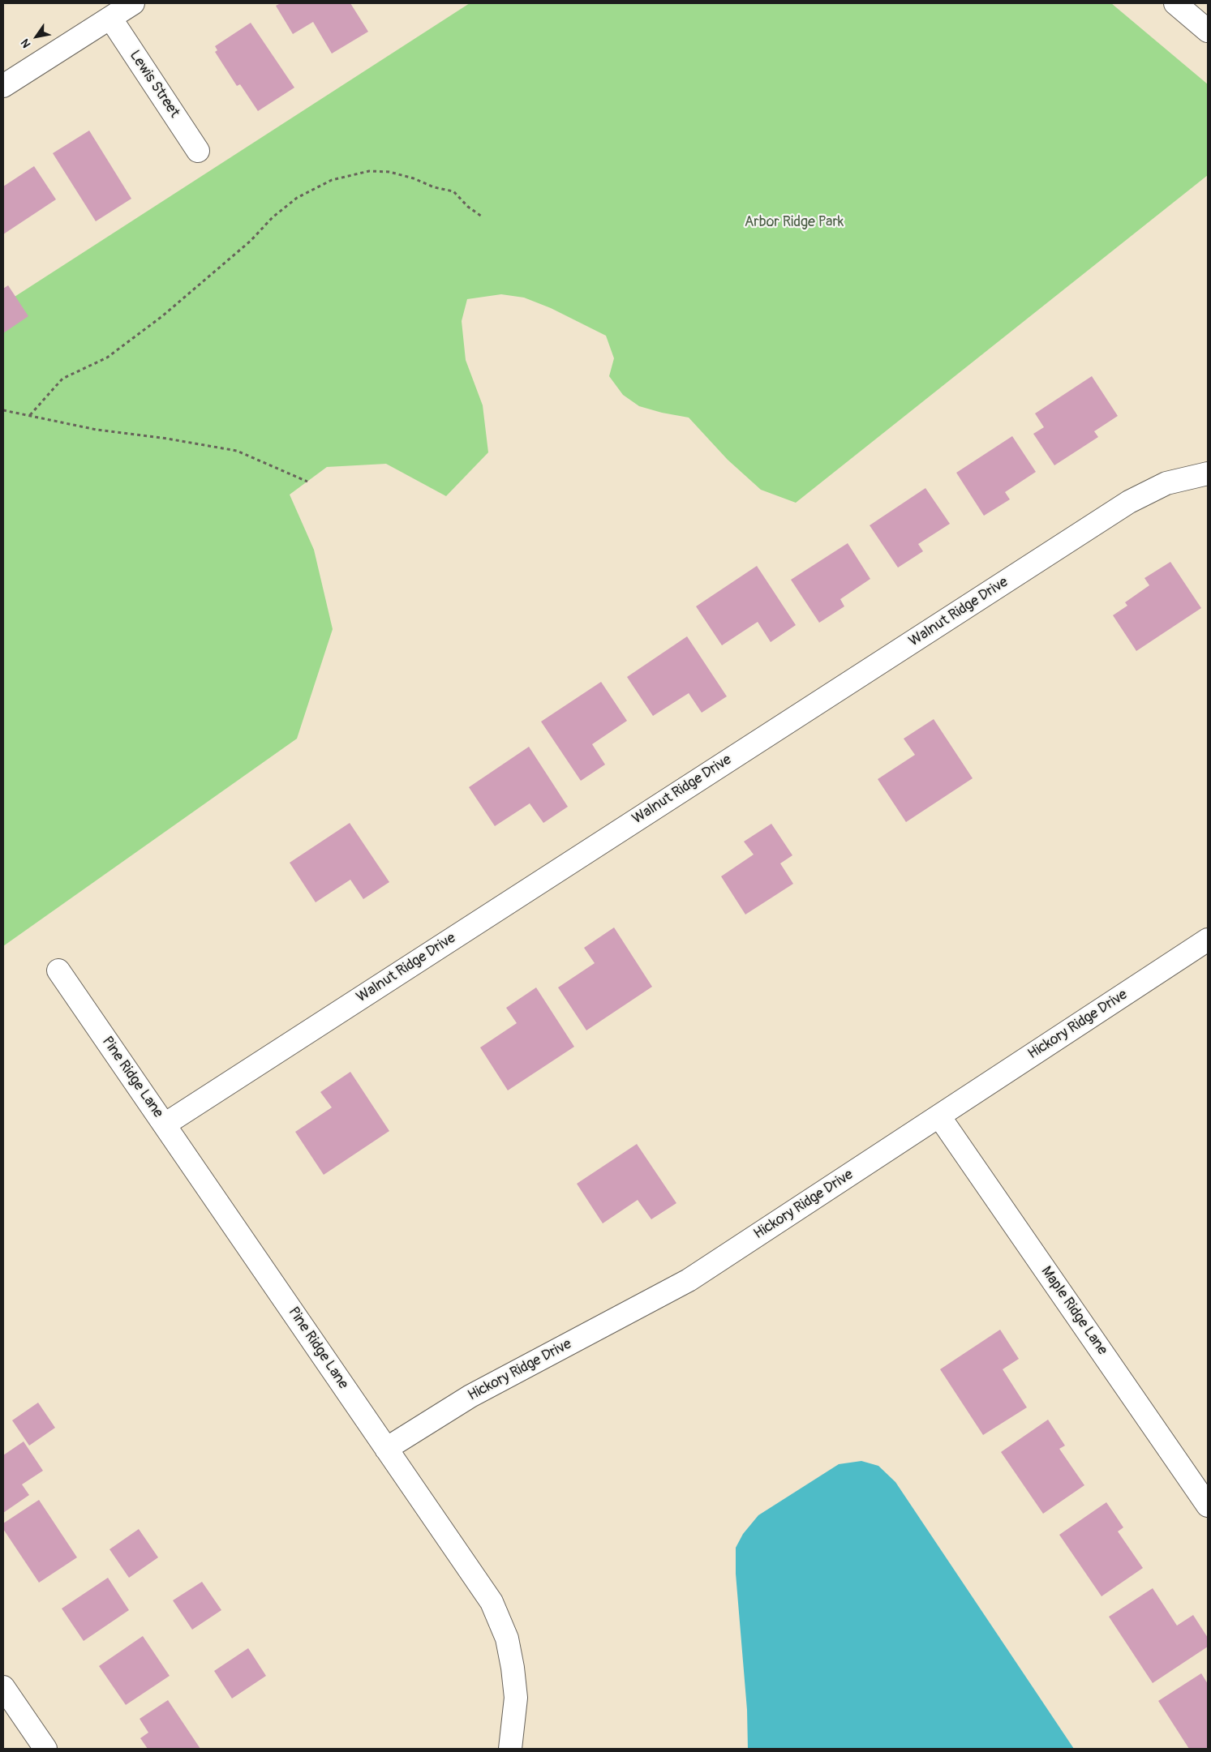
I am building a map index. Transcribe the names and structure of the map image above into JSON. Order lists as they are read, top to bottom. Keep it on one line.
{"streets":{"street":["Lewis Street","Walnut Ridge Drive","Hickory Ridge Drive","Pine Ridge Lane","Maple Ridge Lane"]},"crossings":[["Walnut Ridge Drive","Pine Ridge Lane"],["Hickory Ridge Drive","Pine Ridge Lane"],["Hickory Ridge Drive","Maple Ridge Lane"]],"parks":["Arbor Ridge Park"],"north":"bottom left"}
